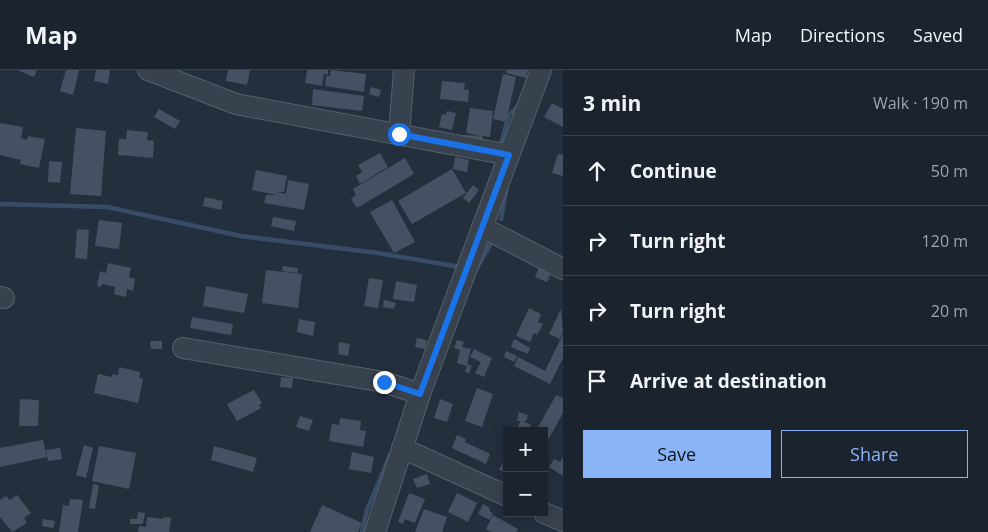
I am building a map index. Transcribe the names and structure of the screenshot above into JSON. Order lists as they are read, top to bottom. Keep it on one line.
{"page":{"header":"Map","nav":["Map","Directions","Saved"],"heading":["3 min","Walk · 190 m"],"list":[["Continue","50 m"],["Turn right","120 m"],["Turn right","20 m"],"Arrive at destination"],"buttons":["Save","Share"],"map_buttons":["+","−"]}}
